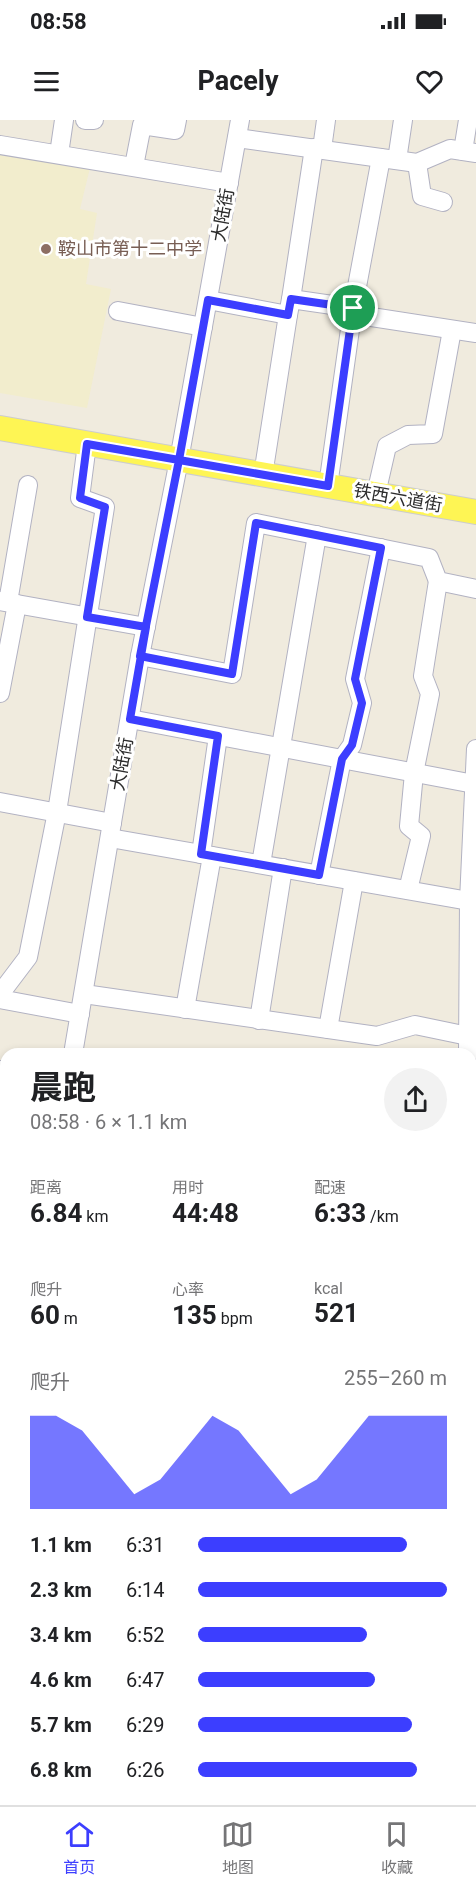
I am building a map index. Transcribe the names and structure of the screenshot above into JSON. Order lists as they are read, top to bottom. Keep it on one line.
{"streets":{"main road":["铁西六道街"],"street":["大陆街"]},"crossings":[["大陆街","铁西六道街"]],"places":["鞍山市第十二中学"],"page":{"status":"08:58","header":"Pacely","heading":["晨跑","08:58 · 6 × 1.1 km"],"stats":[["距离","6.84 km"],["用时","44:48"],["配速","6:33 /km"],["爬升","60 m"],["心率","135 bpm"],["kcal","521"]],"chart":["爬升","255–260 m"],"list":[{"name":"1.1 km","note":"6:31"},{"name":"2.3 km","note":"6:14"},{"name":"3.4 km","note":"6:52"},{"name":"4.6 km","note":"6:47"},{"name":"5.7 km","note":"6:29"},{"name":"6.8 km","note":"6:26"}],"tabs":["首页","地图","收藏"]}}
